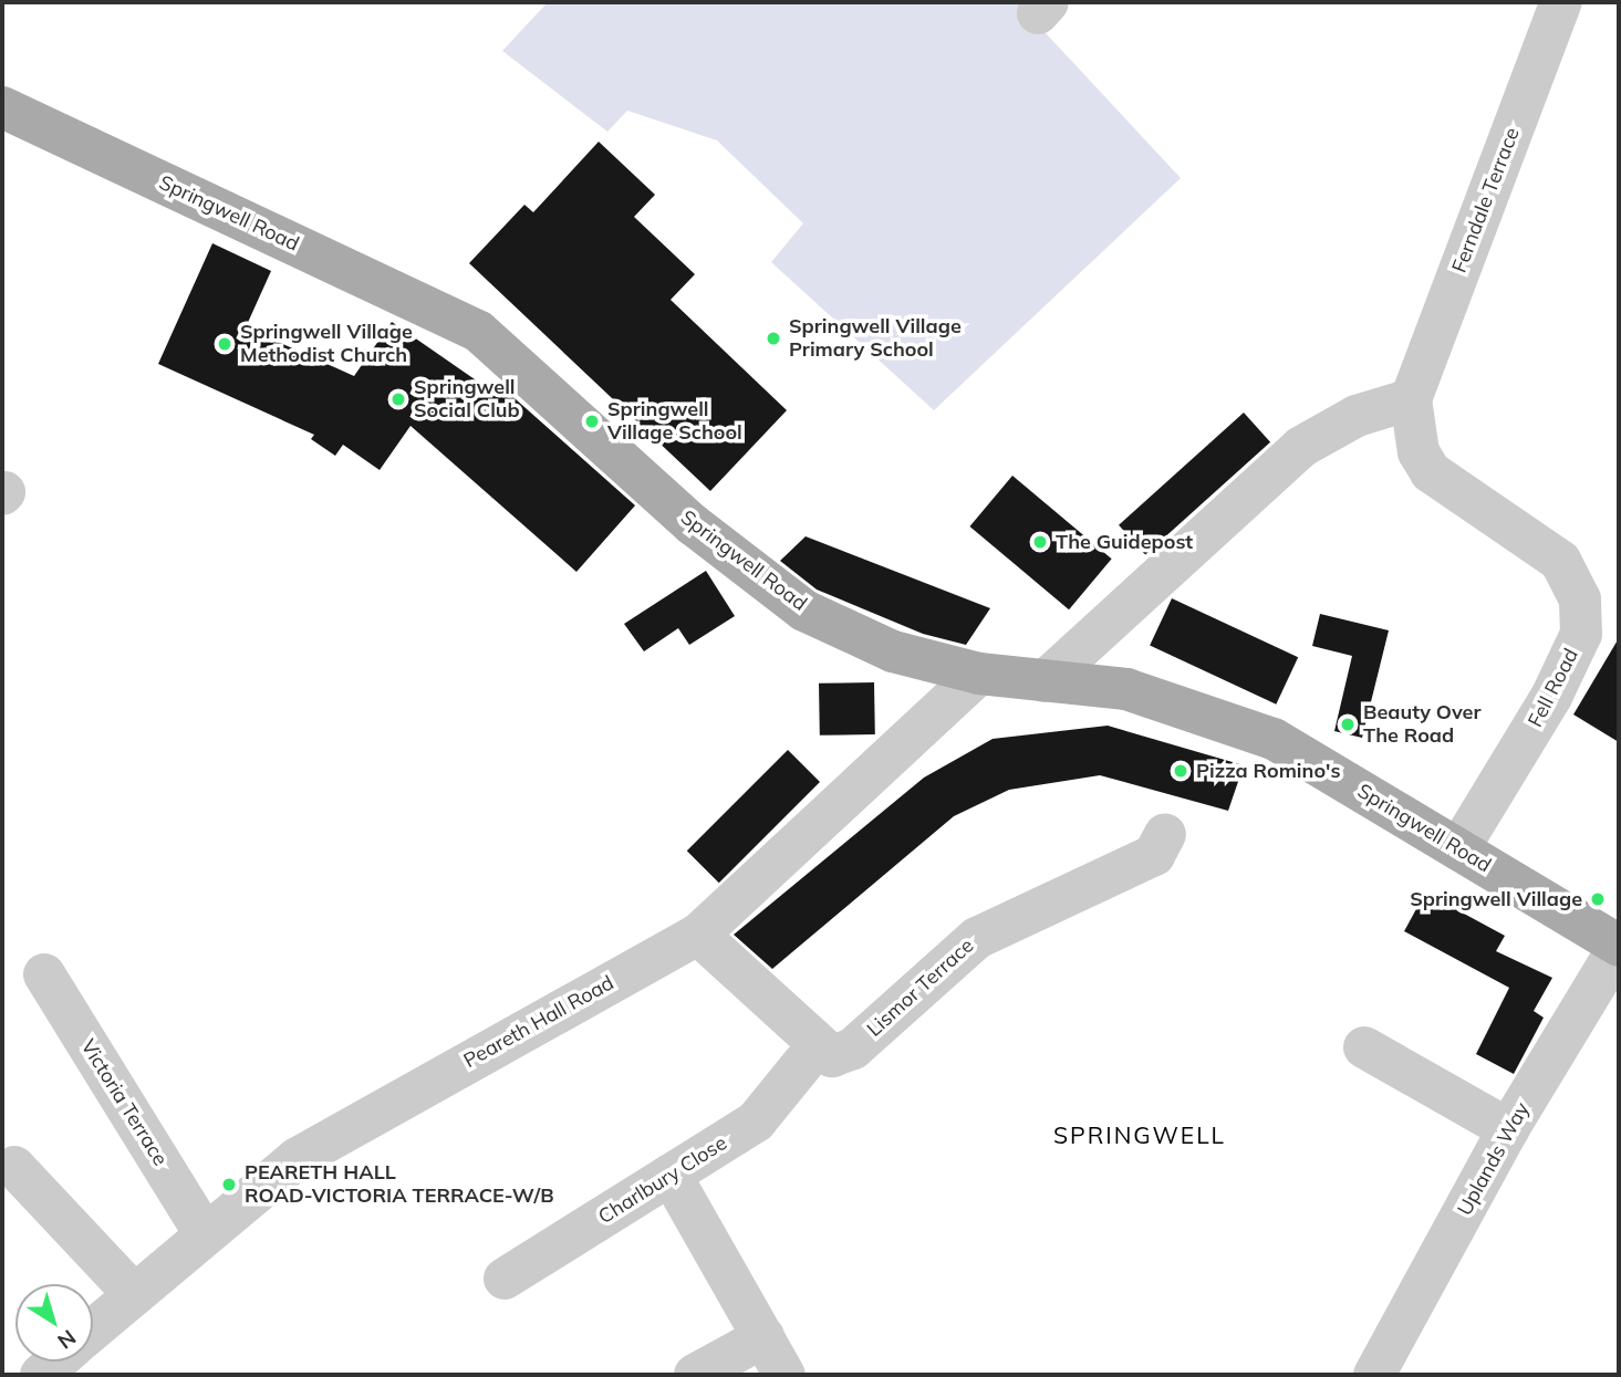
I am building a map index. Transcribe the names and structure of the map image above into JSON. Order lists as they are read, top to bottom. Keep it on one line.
{"streets":{"main road":["Springwell Road"],"street":["Ferndale Terrace","Fell Road","Lismor Terrace","Peareth Hall Road","Victoria Terrace","Uplands Way","Charlbury Close"]},"crossings":[["Ferndale Terrace","Fell Road"],["Springwell Road","Fell Road"],["Springwell Road","Peareth Hall Road"],["Springwell Road","Uplands Way"],["Lismor Terrace","Peareth Hall Road"],["Peareth Hall Road","Victoria Terrace"]],"districts":["SPRINGWELL"],"places":["Springwell Village Primary School","Springwell Village Methodist Church","Springwell Social Club","Springwell Village School","The Guidepost","Beauty Over The Road","Pizza Romino's","Springwell Village","PEARETH HALL ROAD-VICTORIA TERRACE-W/B"],"north":"bottom right"}
